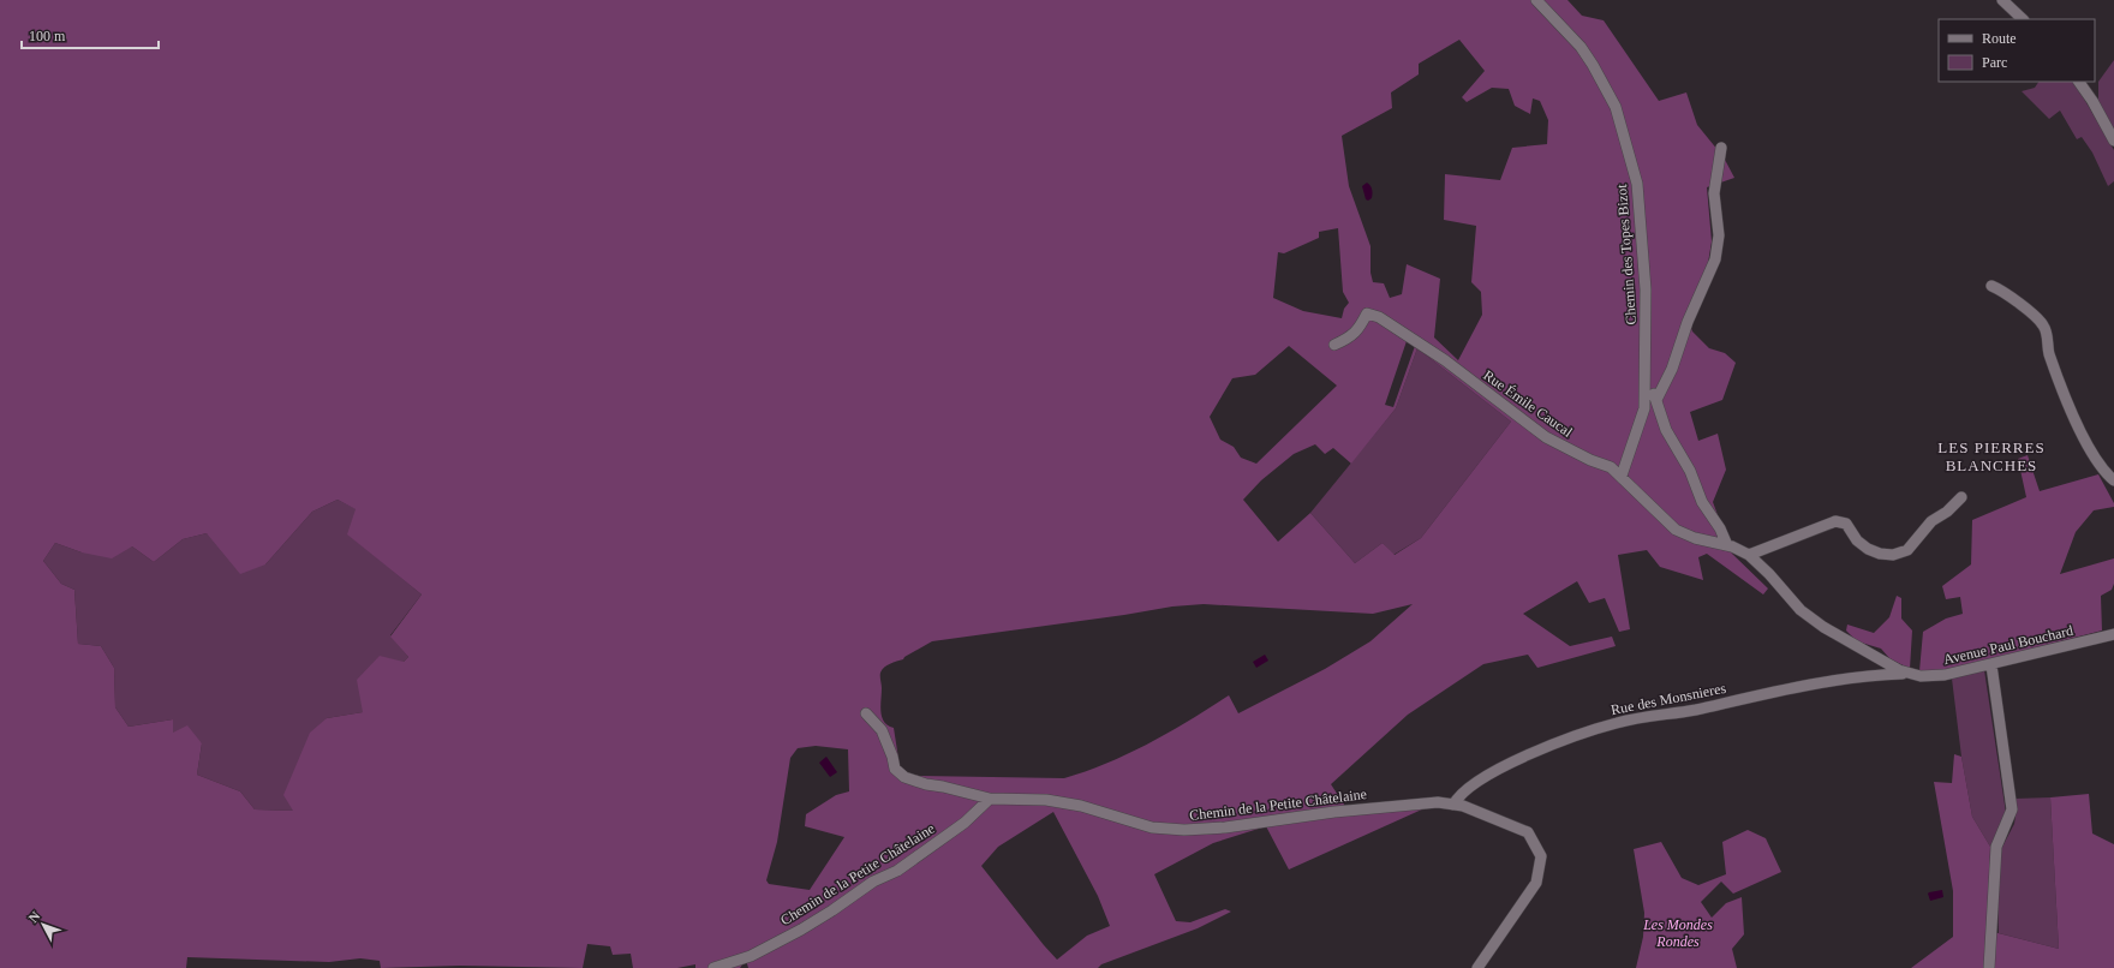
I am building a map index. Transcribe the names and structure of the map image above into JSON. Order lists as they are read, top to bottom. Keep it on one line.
{"streets":{"street":["Chemin des Topes Bizot","Rue Émile Caucal","Avenue Paul Bouchard","Rue des Monsnieres","Chemin de la Petite Châtelaine"]},"crossings":[["Chemin des Topes Bizot","Rue Émile Caucal"],["Rue Émile Caucal","Avenue Paul Bouchard"],["Rue Émile Caucal","Rue des Monsnieres"],["Avenue Paul Bouchard","Rue des Monsnieres"],["Rue des Monsnieres","Chemin de la Petite Châtelaine"]],"districts":["LES PIERRES BLANCHES"],"parks":["Les Mondes Rondes"],"legend":["Route","Parc"],"scale_bar":"100 m","north":"top left"}
